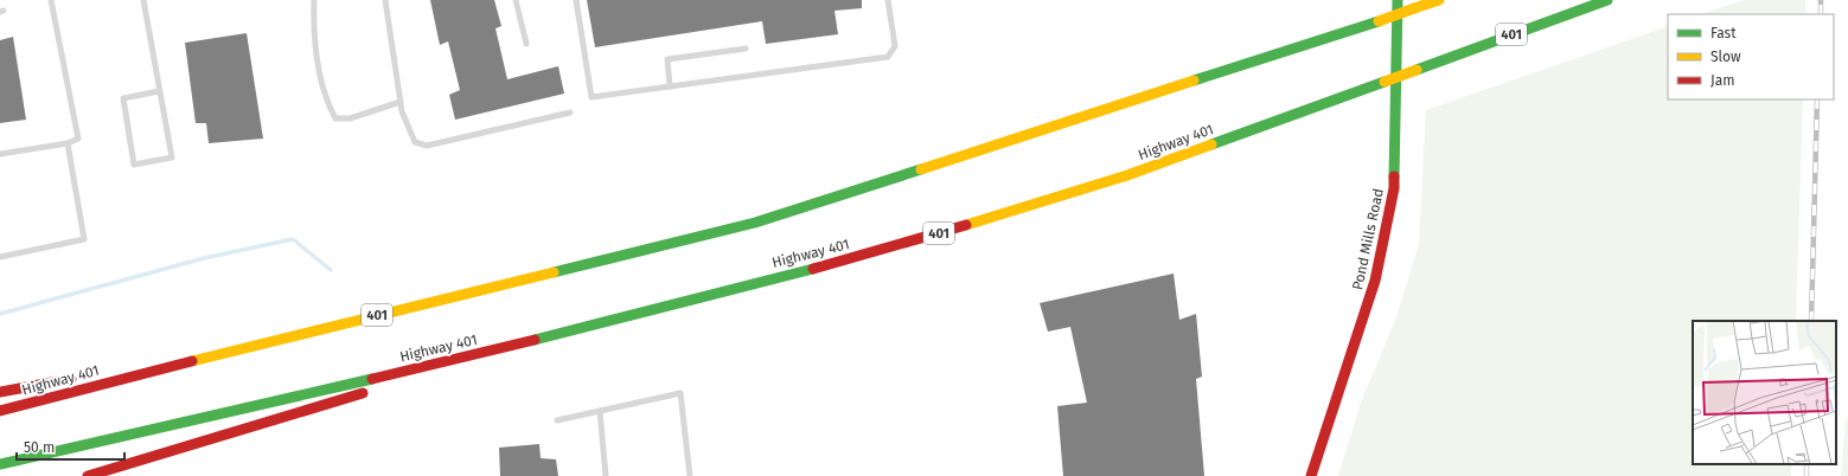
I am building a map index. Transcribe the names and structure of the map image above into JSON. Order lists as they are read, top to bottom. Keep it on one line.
{"streets":{"main road":["401","Highway 401","Pond Mills Road"]},"legend":["Fast","Slow","Jam"],"scale_bar":"50 m"}
